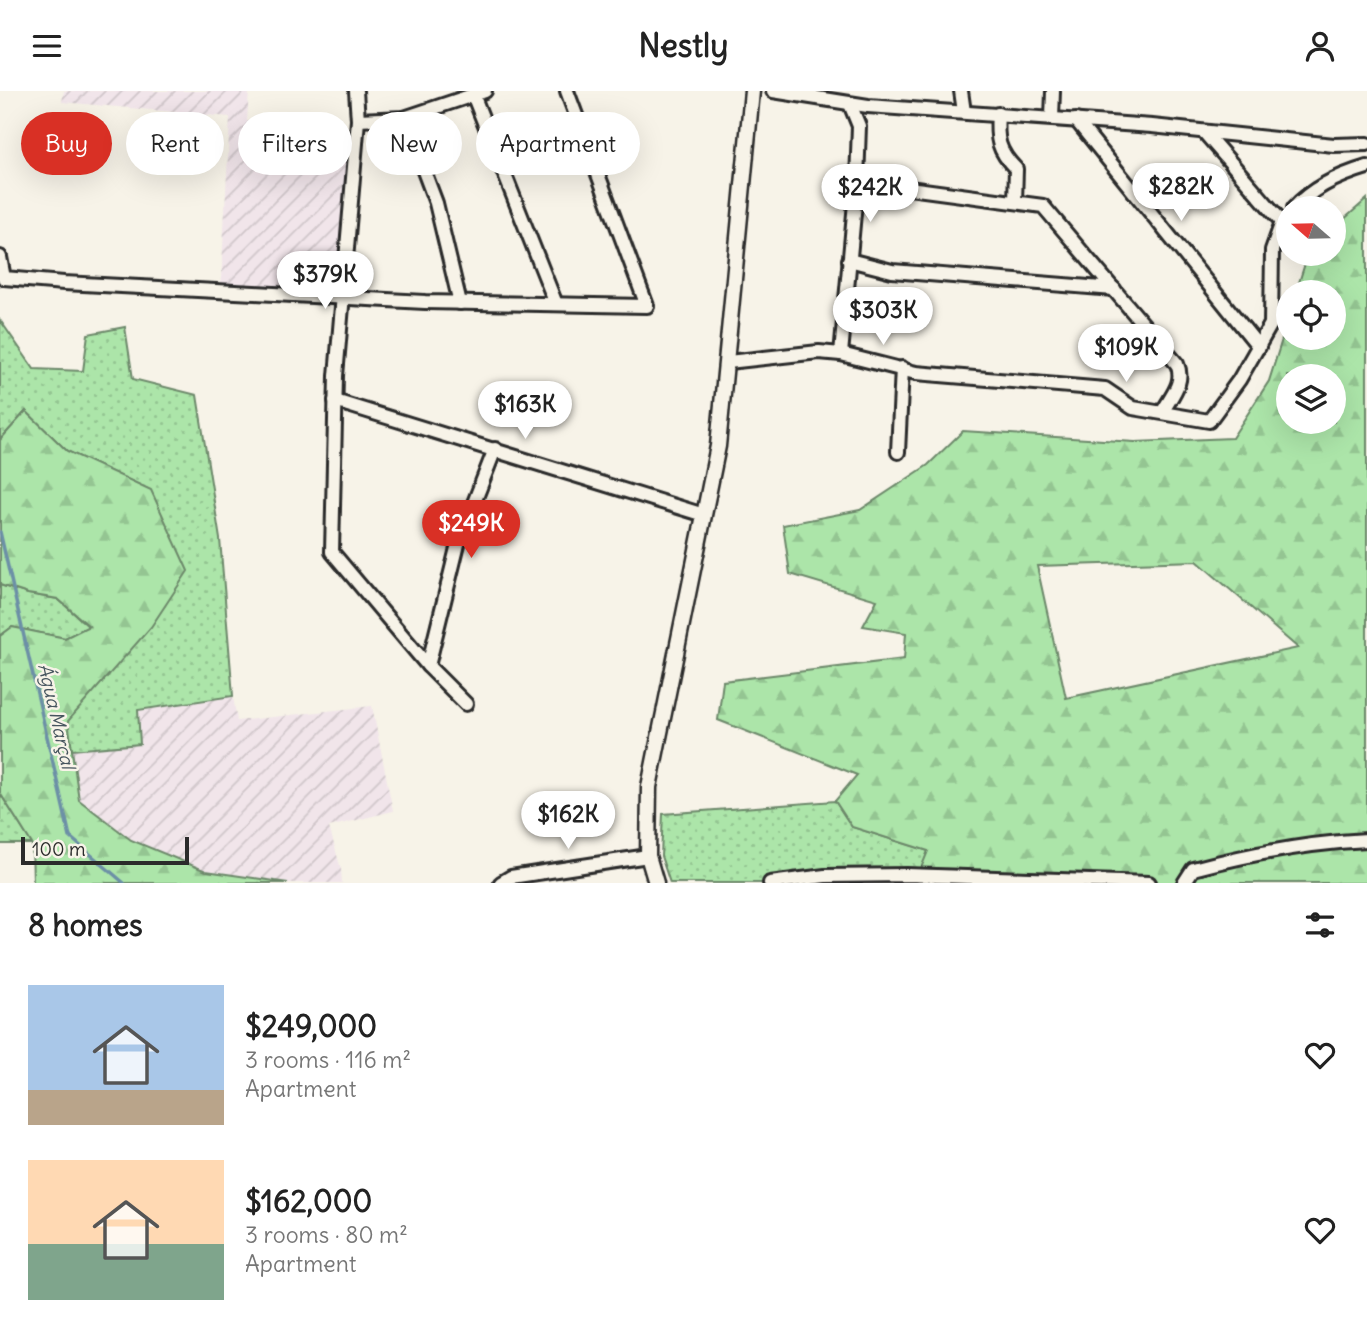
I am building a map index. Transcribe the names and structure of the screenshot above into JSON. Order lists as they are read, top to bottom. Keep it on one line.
{"water":["Água Marçal"],"scale_bar":"100 m","north":"left","page":{"header":"Nestly","chip":["Buy","Rent","Filters","New","Apartment"],"price":["$282K","$242K","$379K","$303K","$109K","$163K","$249K","$162K"],"scale":"100 m","heading":"8 homes","list":[{"name":"$249,000","note":"3 rooms · 116 m² · Apartment"},{"name":"$162,000","note":"3 rooms · 80 m² · Apartment"}]}}
